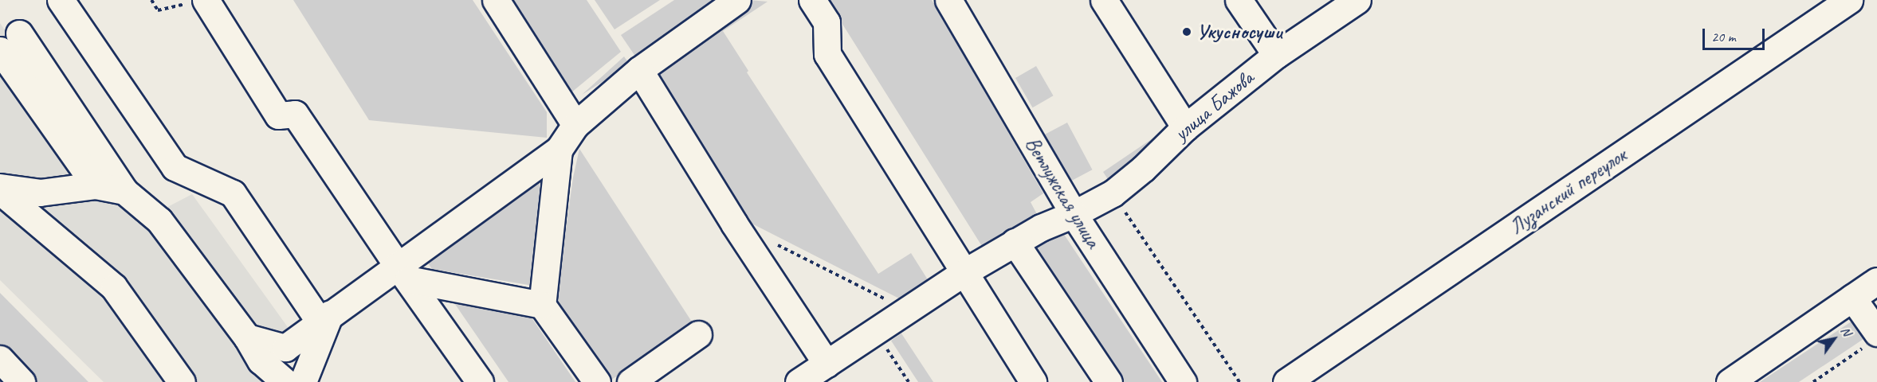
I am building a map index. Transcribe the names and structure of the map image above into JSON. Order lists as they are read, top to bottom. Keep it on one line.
{"streets":{"street":["улица Бажова","Лузанский переулок","Ветлужская улица"]},"crossings":[["улица Бажова","Ветлужская улица"]],"places":["Укусносуши"],"scale_bar":"20 m","north":"top right"}
